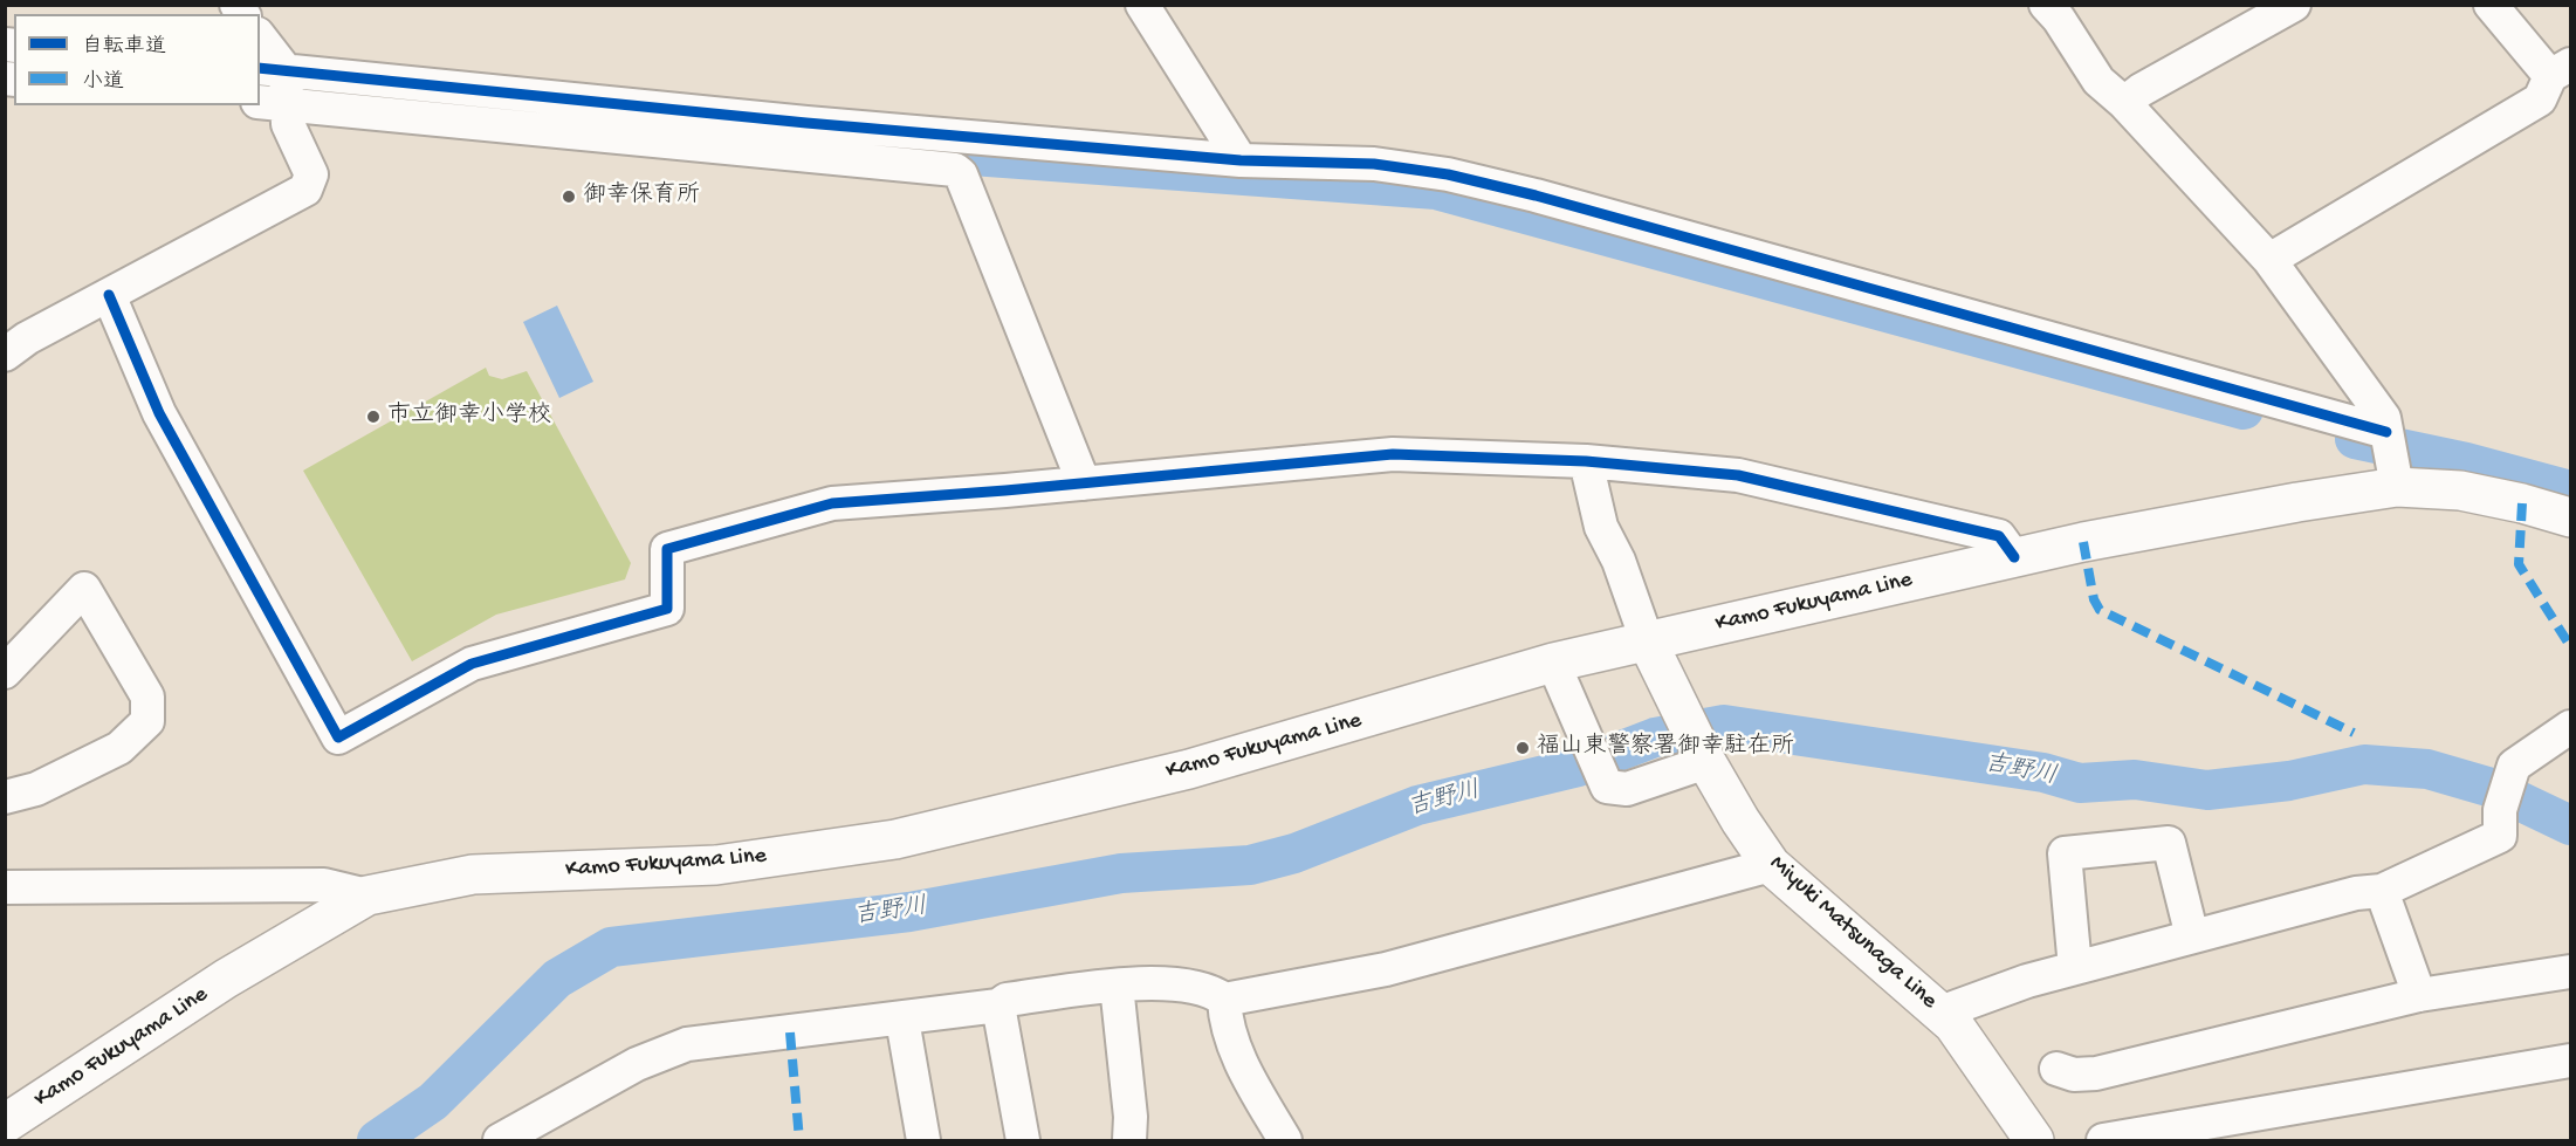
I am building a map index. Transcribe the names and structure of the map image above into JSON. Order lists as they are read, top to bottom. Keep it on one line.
{"streets":{"main road":["Kamo Fukuyama Line","Miyuki Matsunaga Line"]},"crossings":[["Kamo Fukuyama Line","Miyuki Matsunaga Line"]],"water":["吉野川"],"places":["御幸保育所","市立御幸小学校","福山東警察署御幸駐在所"],"legend":["自転車道","小道"]}
